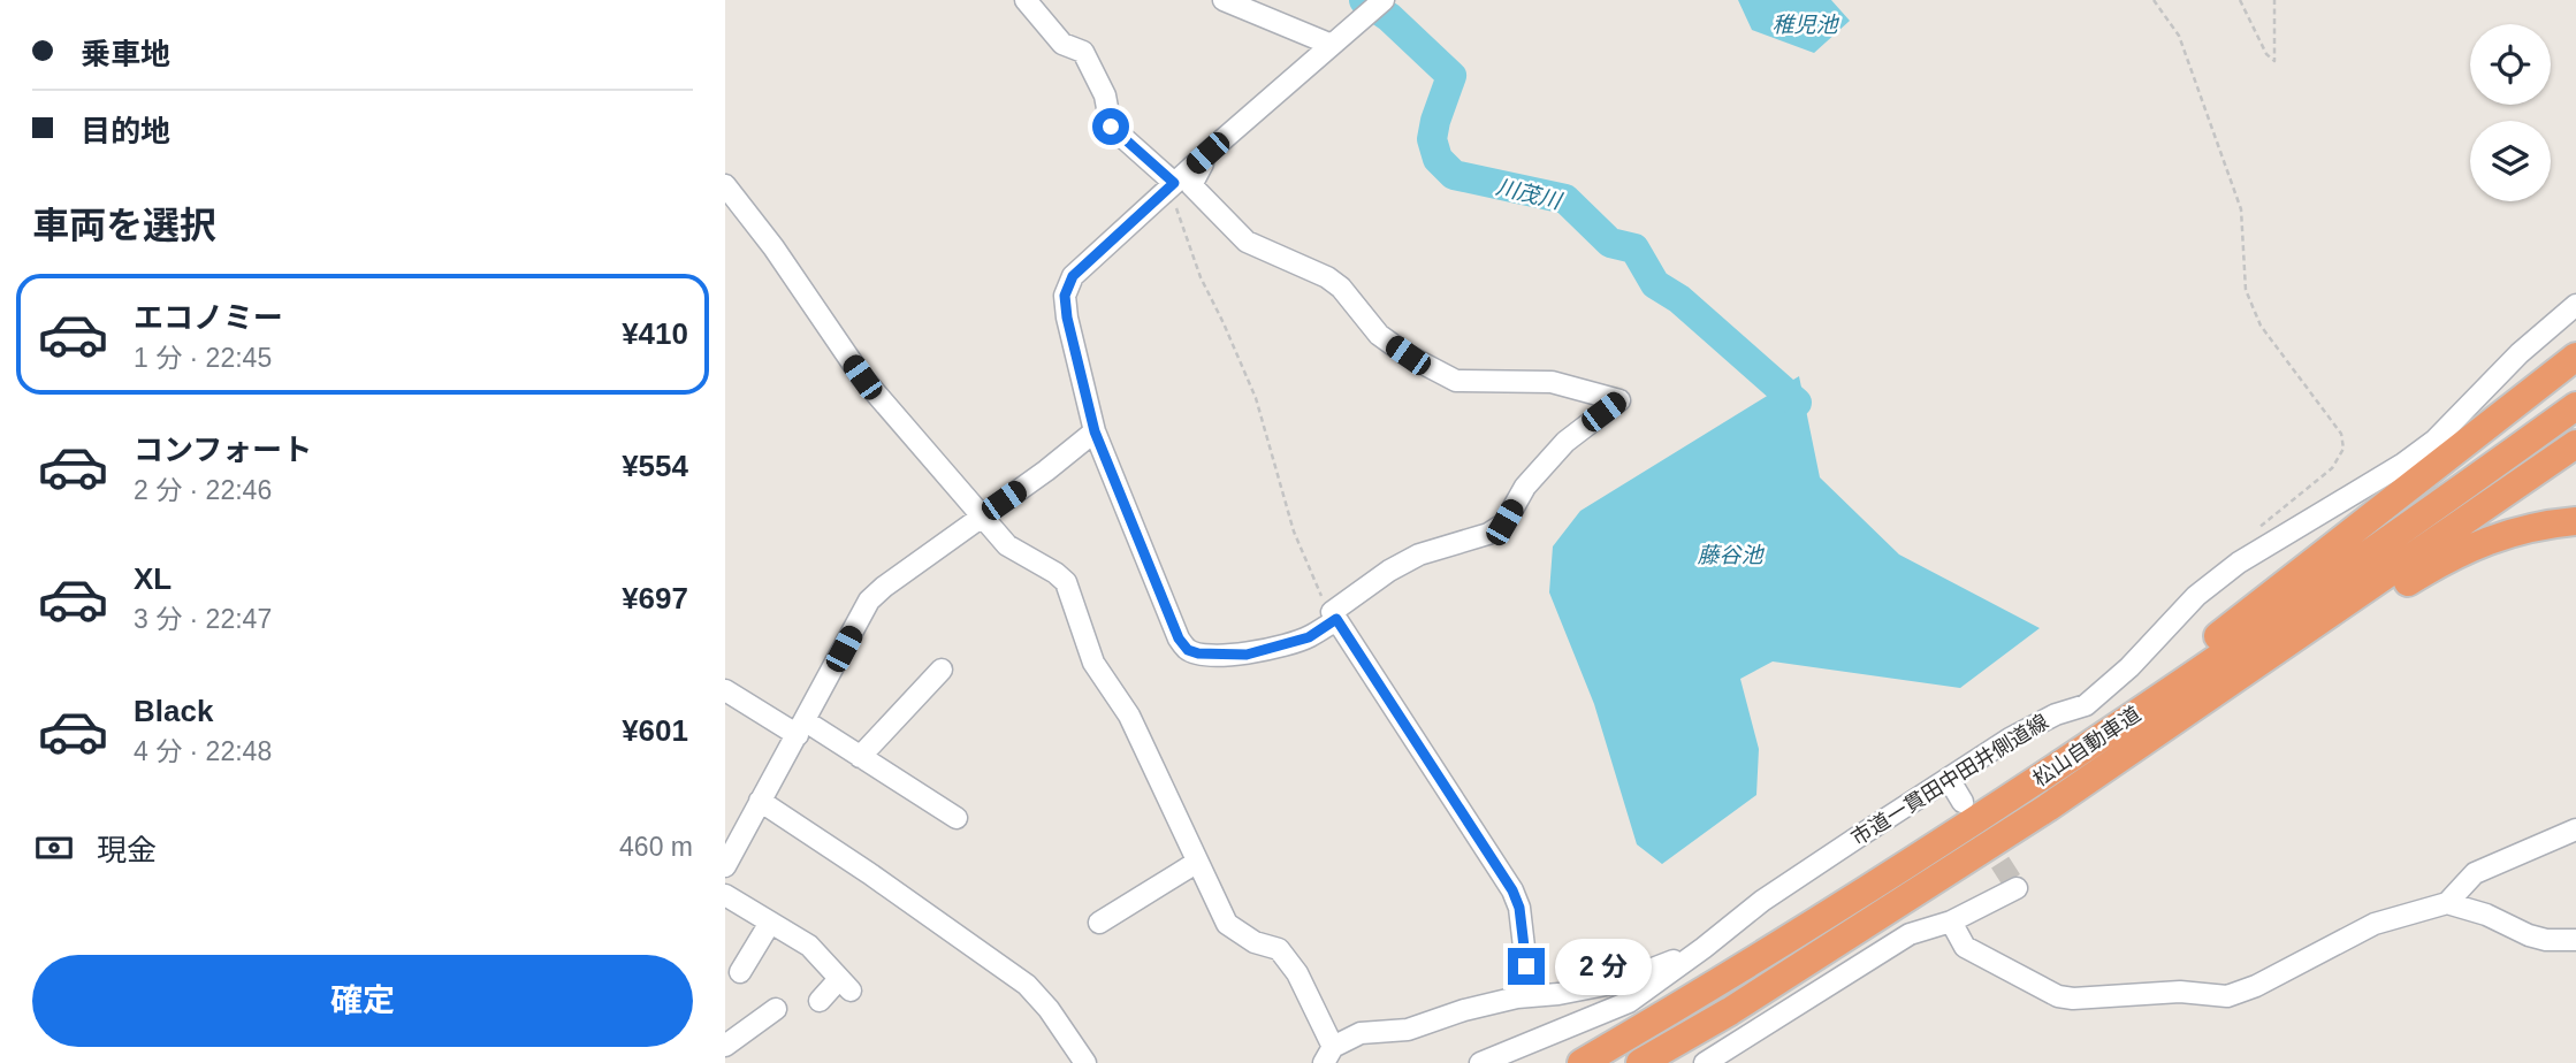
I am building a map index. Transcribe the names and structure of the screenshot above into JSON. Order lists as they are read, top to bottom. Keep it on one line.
{"streets":{"highway":["松山自動車道"],"street":["市道一貫田中田井側道線"]},"water":["稚児池","川茂川","藤谷池"],"page":{"banner":["乗車地","目的地"],"heading":"車両を選択","list":[{"name":"エコノミー","note":"1 分 · 22:45","value":"¥410"},{"name":"コンフォート","note":"2 分 · 22:46","value":"¥554"},{"name":"XL","note":"3 分 · 22:47","value":"¥697"},{"name":"Black","note":"4 分 · 22:48","value":"¥601"}],"pay":["現金","460 m"],"buttons":"確定","bubble":"2 分"}}
